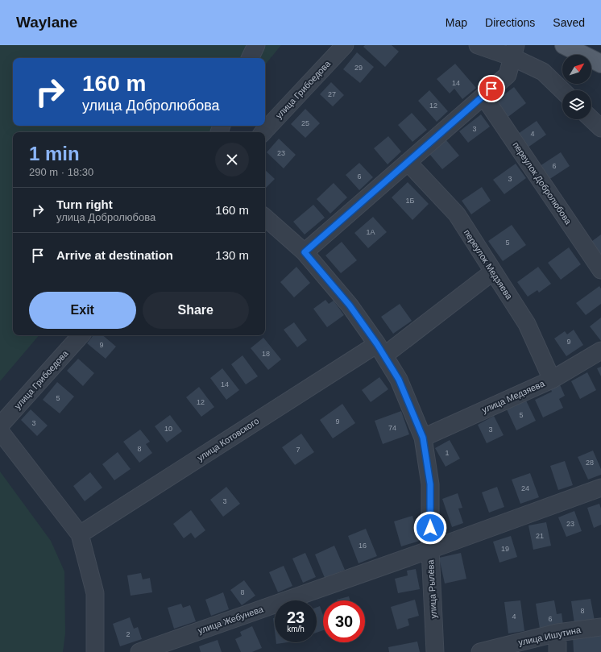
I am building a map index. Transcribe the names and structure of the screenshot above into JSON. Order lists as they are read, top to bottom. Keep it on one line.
{"streets":{"street":["улица Грибоедова","переулок Добролюбова","переулок Медзяева","улица Медзяева","улица Котовского","улица Рылёва","улица Жебунева","улица Ишутина"]},"crossings":[["переулок Медзяева","улица Медзяева"],["переулок Медзяева","улица Котовского"],["улица Медзяева","улица Рылёва"],["улица Котовского","улица Рылёва"],["улица Рылёва","улица Жебунева"]],"house_numbers":["29","14","27","12","25","3","4","23","6","6","3","1Б","1А","5","9","9","18","14","5","12","5","9","3","74","10","3","8","7","1","28","24","3","23","21","16","19","8","8","4","6","2"],"north":"top right","page":{"header":"Waylane","nav":["Map","Directions","Saved"],"turn":["160 m","улица Добролюбова"],"heading":["1 min","290 m · 18:30"],"list":[{"name":"Turn right","note":"улица Добролюбова","value":"160 m"},{"name":"Arrive at destination","value":"130 m"}],"buttons":["Exit","Share"],"speed":"23 km/h","limit":"30"}}
